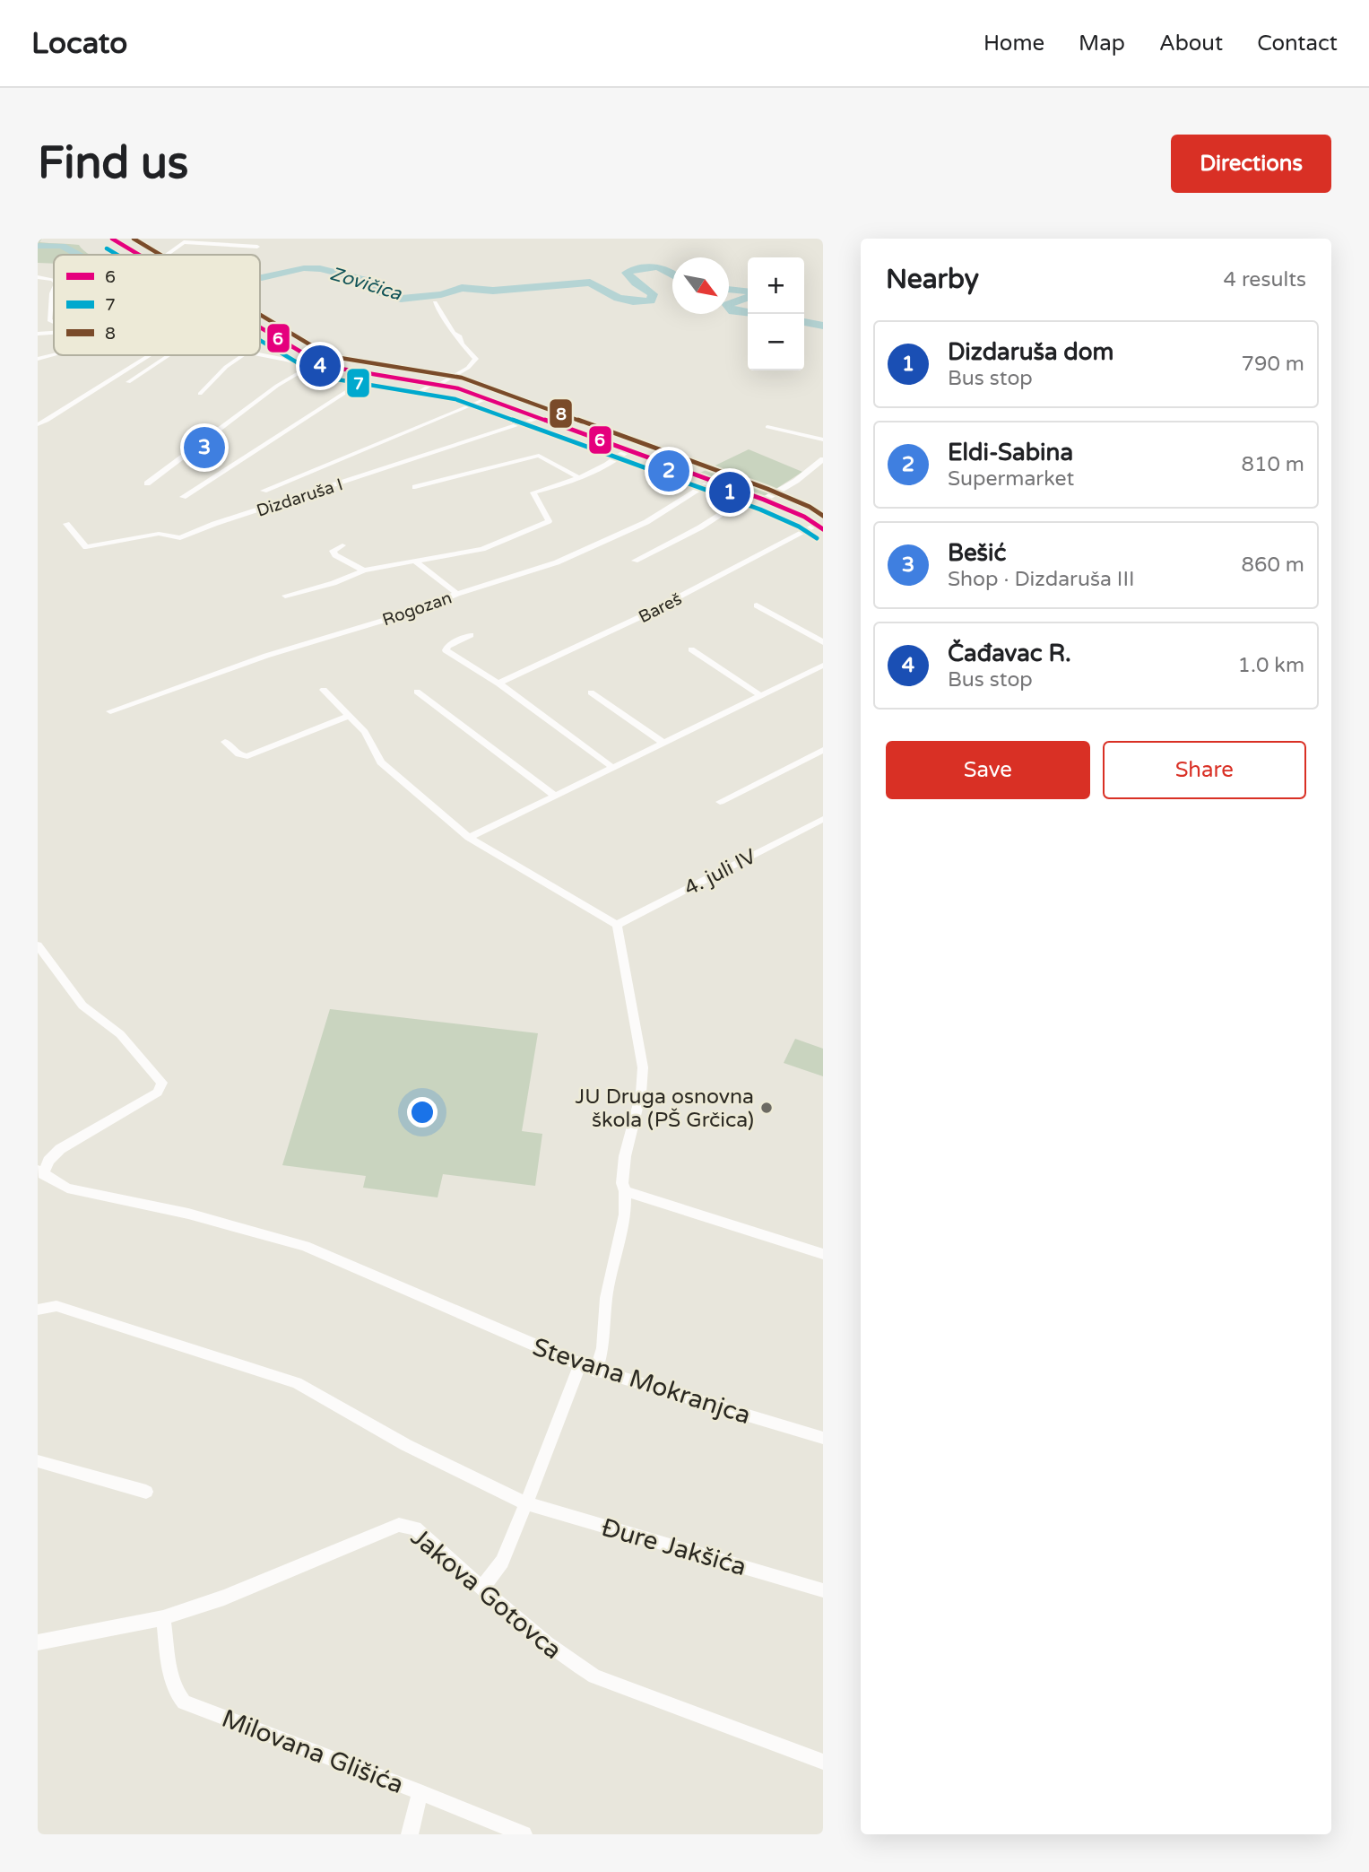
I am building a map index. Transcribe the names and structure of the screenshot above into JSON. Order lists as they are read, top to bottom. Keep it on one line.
{"streets":{"street":["Dizdaruša I","Bareš","Rogozan","4. juli IV","Stevana Mokranjca","Đure Jakšića","Jakova Gotovca","Milovana Glišića"]},"crossings":[["Jakova Gotovca","Milovana Glišića"]],"water":["Zovičica"],"places":["JU Druga osnovna škola (PŠ Grčica)"],"lines":["transit line 6","transit line 8","transit line 7"],"legend":["6","7","8"],"north":"bottom right","page":{"header":"Locato","nav":["Home","Map","About","Contact"],"buttons":["Directions",["Save","Share"]],"title":"Find us","heading":["Nearby","4 results"],"map_buttons":["+","−"],"list":[{"mark":"1","name":"Dizdaruša dom","note":"Bus stop","value":"790 m"},{"mark":"2","name":"Eldi-Sabina","note":"Supermarket","value":"810 m"},{"mark":"3","name":"Bešić","note":"Shop · Dizdaruša III","value":"860 m"},{"mark":"4","name":"Čađavac R.","note":"Bus stop","value":"1.0 km"}],"pins":["4","3","2","1"]}}
